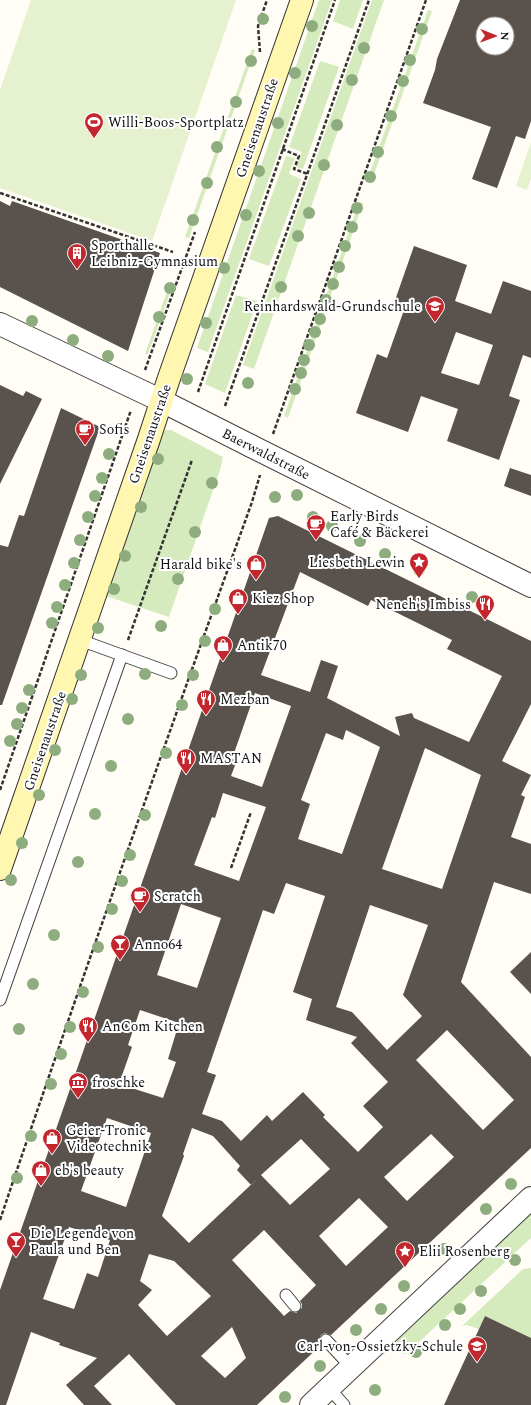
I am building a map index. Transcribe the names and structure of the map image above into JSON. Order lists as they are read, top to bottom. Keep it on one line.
{"streets":{"main road":["Gneisenaustraße"],"street":["Baerwaldstraße"]},"crossings":[["Gneisenaustraße","Baerwaldstraße"]],"places":{"sports":["Willi-Boos-Sportplatz"],"building":["Sporthalle Leibniz-Gymnasium"],"school or university":["Reinhardswald-Grundschule","Carl-von-Ossietzky-Schule"],"cafe":["Sofis","Early Birds Café & Bäckerei","Scratch"],"place":["Liesbeth Lewin","Elii Rosenberg"],"shop":["Harald bike's","Kiez Shop","Antik70","Geier-Tronic Videotechnik","eb's beauty"],"restaurant":["Neneh's Imbiss","Mezban","MASTAN","AnCom Kitchen"],"bar":["Anno64","Die Legende von Paula und Ben"],"museum":["froschke"]},"north":"right"}
